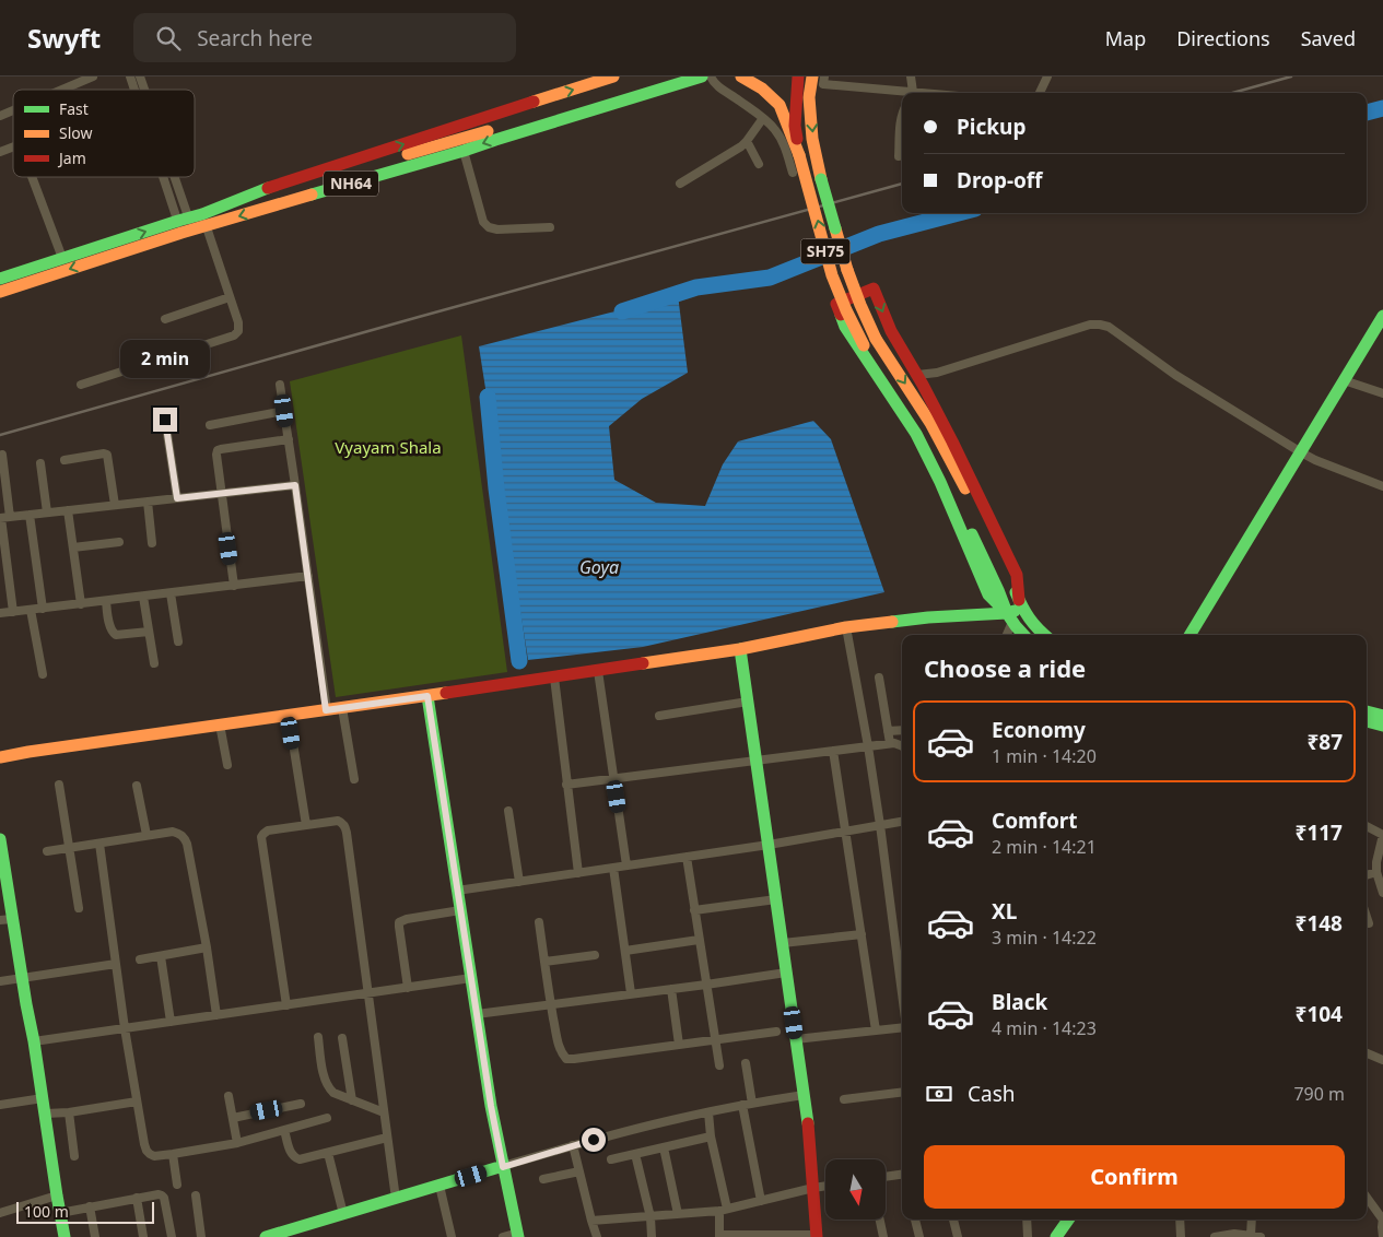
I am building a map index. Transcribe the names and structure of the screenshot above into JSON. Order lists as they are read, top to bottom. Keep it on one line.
{"streets":{"main road":["NH64","SH75"]},"water":["Goya"],"parks":["Vyayam Shala"],"legend":["Fast","Slow","Jam"],"scale_bar":"100 m","north":"bottom","page":{"header":"Swyft","search":"Search here","nav":["Map","Directions","Saved"],"banner":["Pickup","Drop-off"],"bubble":"2 min","heading":"Choose a ride","list":[{"name":"Economy","note":"1 min · 14:20","value":"₹87"},{"name":"Comfort","note":"2 min · 14:21","value":"₹117"},{"name":"XL","note":"3 min · 14:22","value":"₹148"},{"name":"Black","note":"4 min · 14:23","value":"₹104"}],"pay":["Cash","790 m"],"buttons":"Confirm","scale":"100 m"}}
